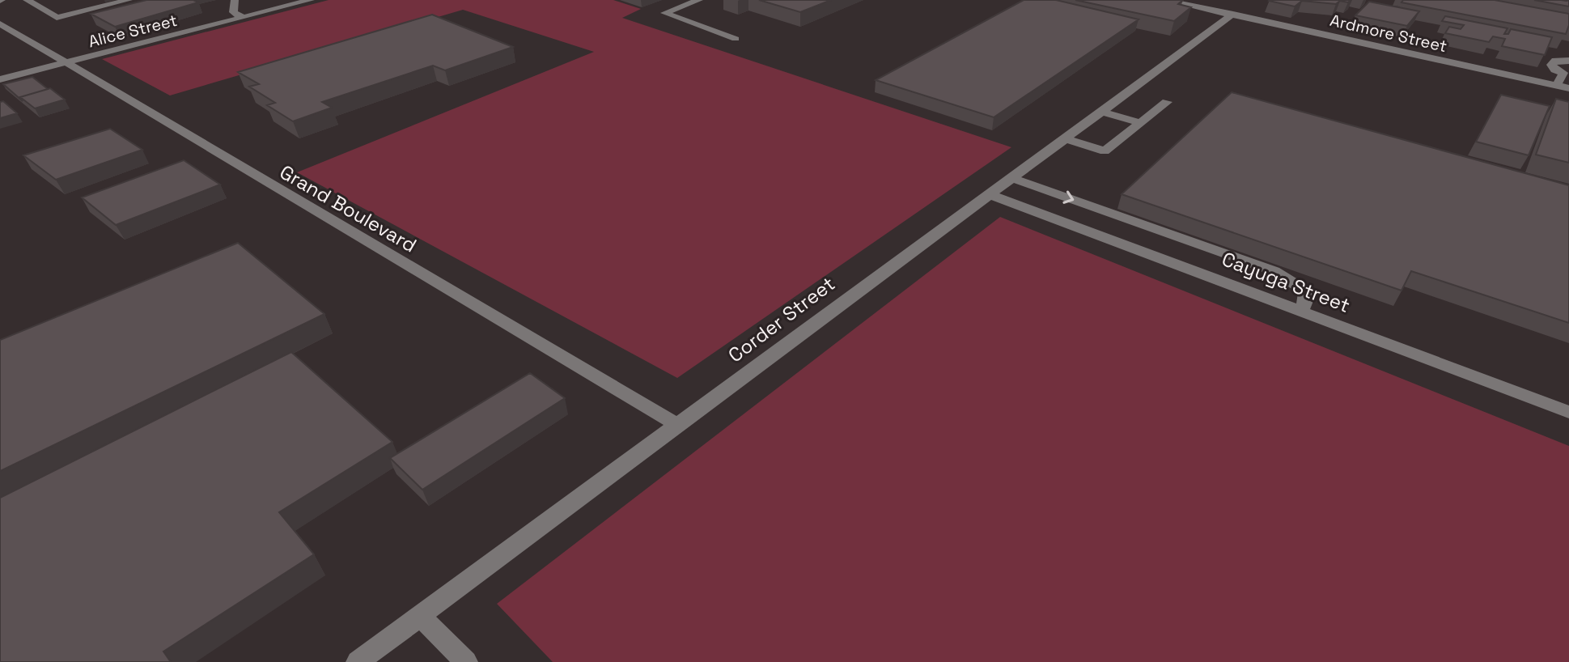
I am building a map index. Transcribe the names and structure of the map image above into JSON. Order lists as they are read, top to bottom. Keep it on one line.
{"streets":{"street":["Alice Street","Ardmore Street","Grand Boulevard","Cayuga Street","Corder Street"]},"crossings":[["Alice Street","Grand Boulevard"],["Ardmore Street","Corder Street"],["Grand Boulevard","Corder Street"],["Cayuga Street","Corder Street"]]}
